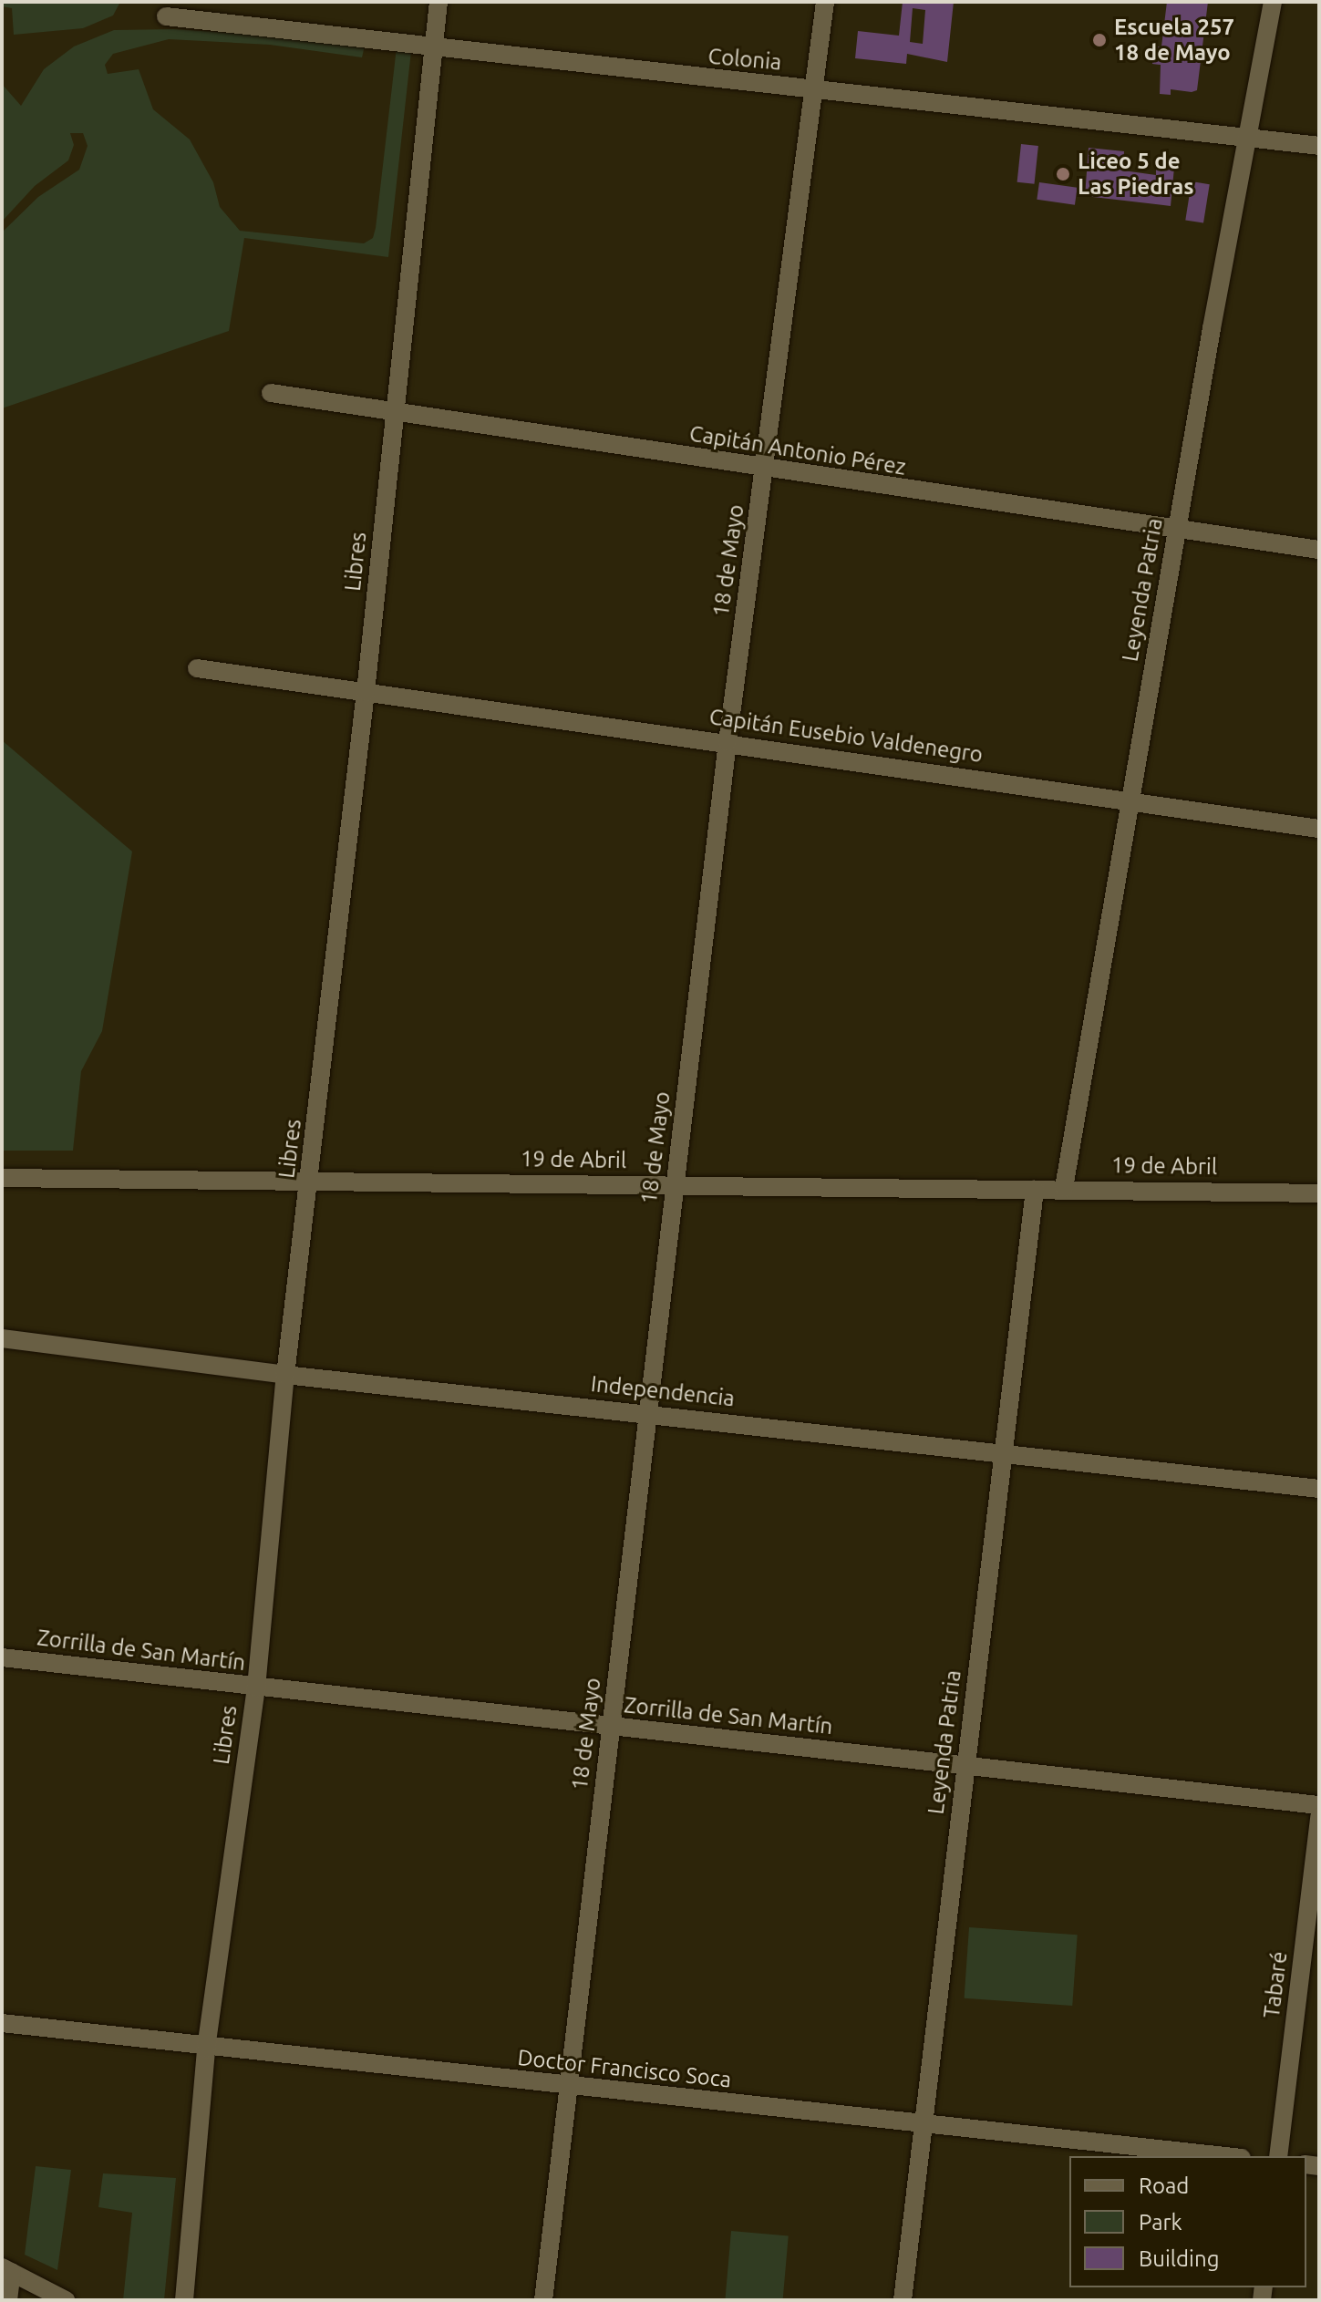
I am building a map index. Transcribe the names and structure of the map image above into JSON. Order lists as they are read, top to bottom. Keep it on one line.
{"streets":{"street":["Colonia","Capitán Antonio Pérez","18 de Mayo","Libres","Leyenda Patria","Capitán Eusebio Valdenegro","19 de Abril","Independencia","Zorrilla de San Martín","Tabaré","Doctor Francisco Soca"]},"crossings":[["Colonia","18 de Mayo"],["Colonia","Libres"],["Colonia","Leyenda Patria"],["Capitán Antonio Pérez","18 de Mayo"],["Capitán Antonio Pérez","Libres"],["Capitán Antonio Pérez","Leyenda Patria"],["18 de Mayo","Capitán Eusebio Valdenegro"],["18 de Mayo","19 de Abril"],["18 de Mayo","Independencia"],["18 de Mayo","Zorrilla de San Martín"],["18 de Mayo","Doctor Francisco Soca"],["Libres","Capitán Eusebio Valdenegro"],["Libres","19 de Abril"],["Libres","Independencia"],["Libres","Zorrilla de San Martín"],["Libres","Doctor Francisco Soca"],["Leyenda Patria","Capitán Eusebio Valdenegro"],["Leyenda Patria","19 de Abril"],["Leyenda Patria","Independencia"],["Leyenda Patria","Zorrilla de San Martín"],["Leyenda Patria","Doctor Francisco Soca"]],"places":["Escuela 257 18 de Mayo","Liceo 5 de Las Piedras"],"legend":["Road","Park","Building"]}
